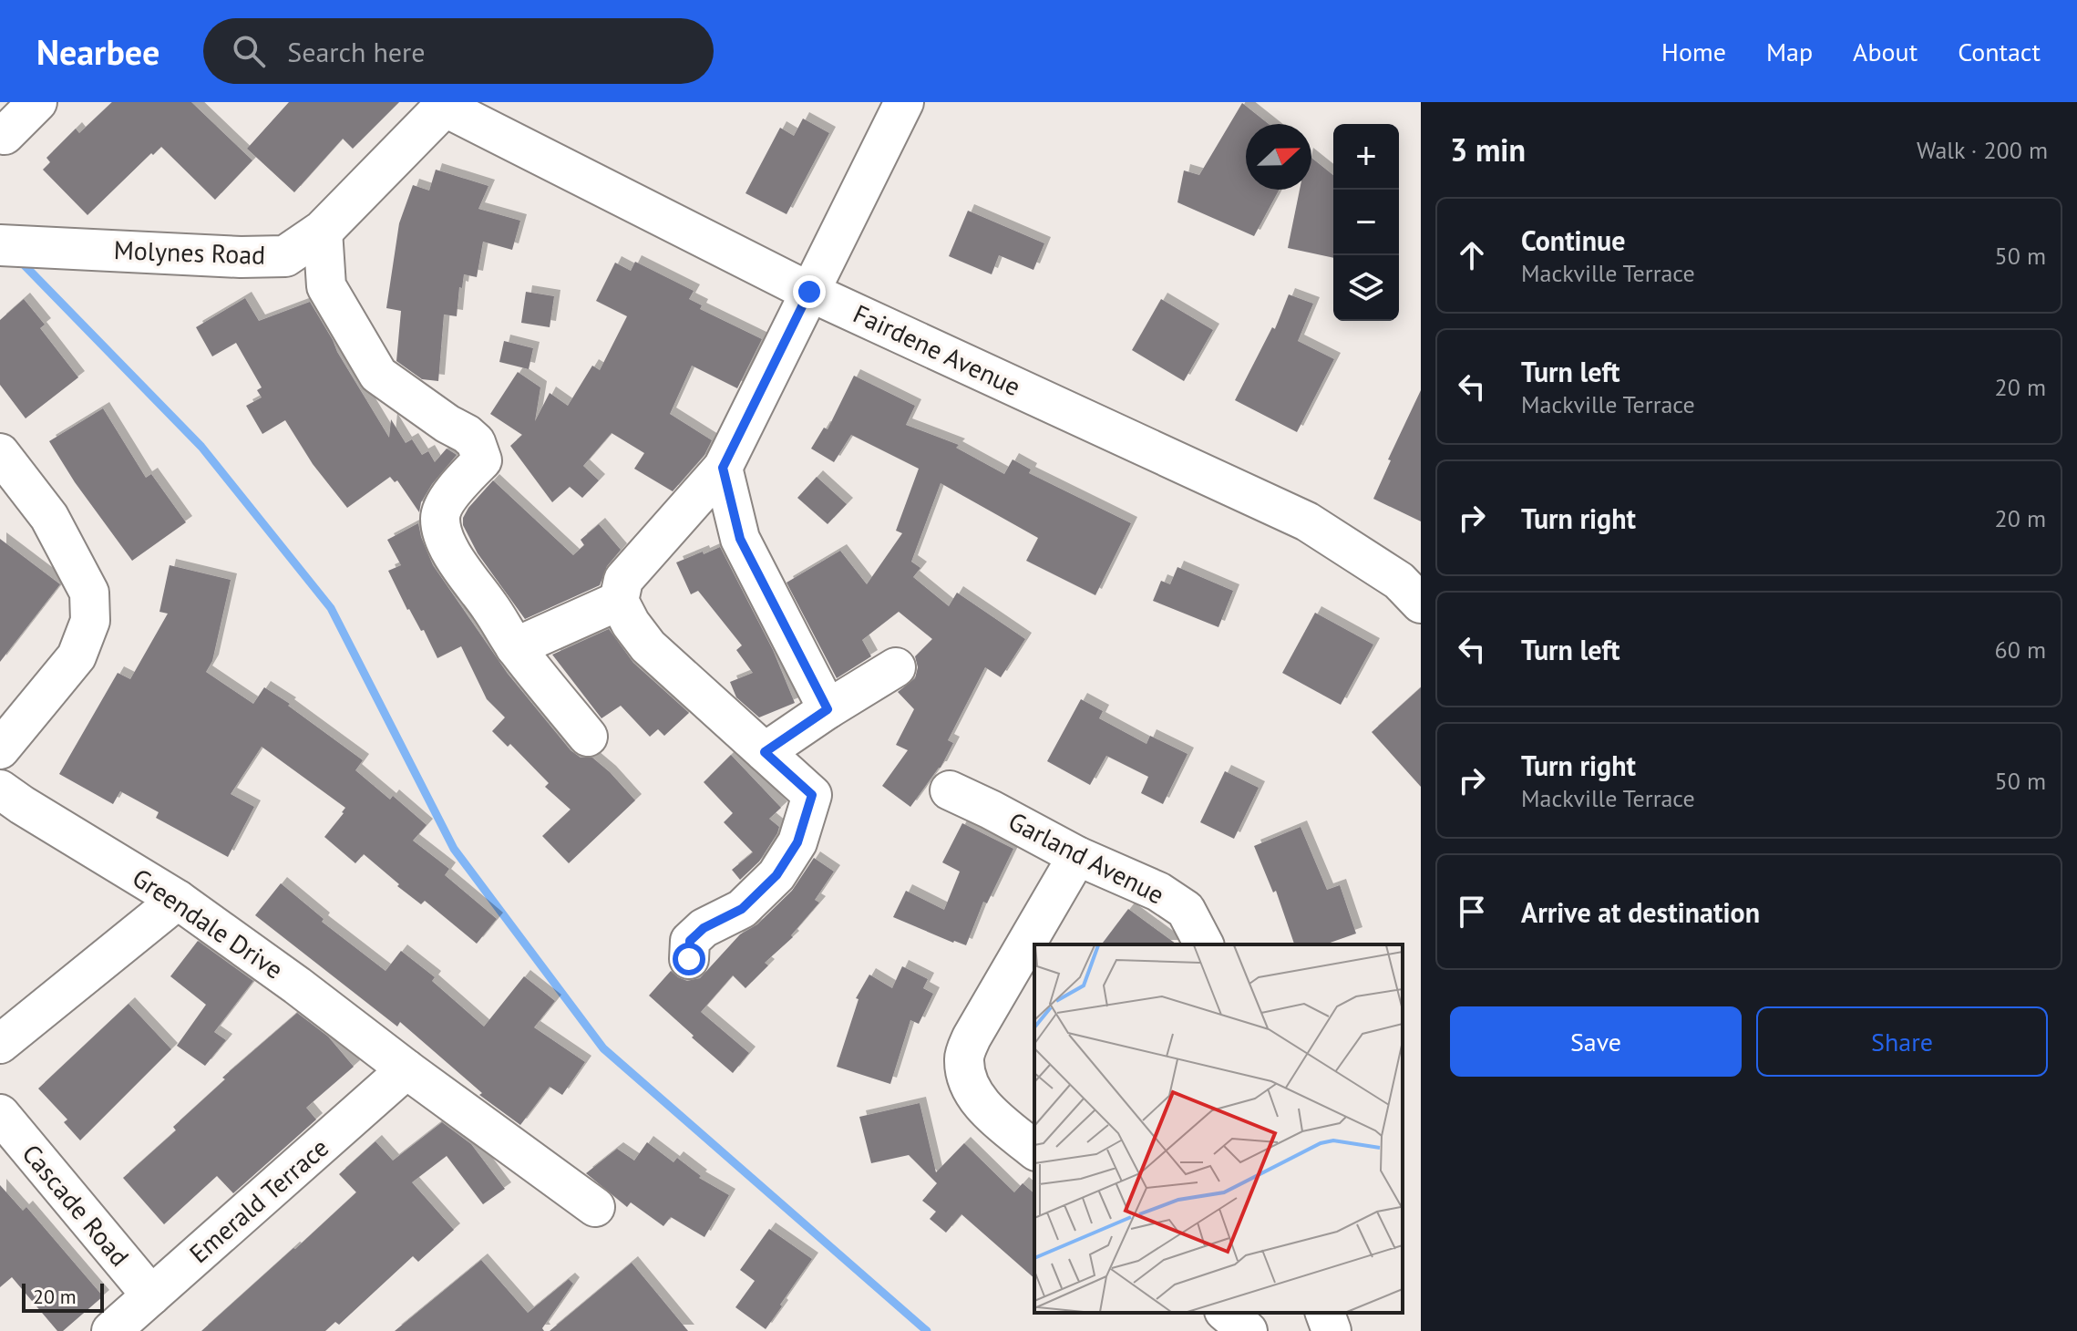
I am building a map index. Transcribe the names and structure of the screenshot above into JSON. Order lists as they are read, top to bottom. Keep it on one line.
{"streets":{"main road":["Molynes Road"],"street":["Fairdene Avenue","Garland Avenue","Greendale Drive","Emerald Terrace","Cascade Road"]},"crossings":[["Molynes Road","Fairdene Avenue"],["Greendale Drive","Emerald Terrace"],["Emerald Terrace","Cascade Road"]],"scale_bar":"20 m","north":"right","page":{"header":"Nearbee","search":"Search here","nav":["Home","Map","About","Contact"],"heading":["3 min","Walk · 200 m"],"map_buttons":["+","−"],"list":[["Continue","Mackville Terrace","50 m"],["Turn left","Mackville Terrace","20 m"],["Turn right","20 m"],["Turn left","60 m"],["Turn right","Mackville Terrace","50 m"],"Arrive at destination"],"buttons":["Save","Share"],"scale":"20 m"}}
